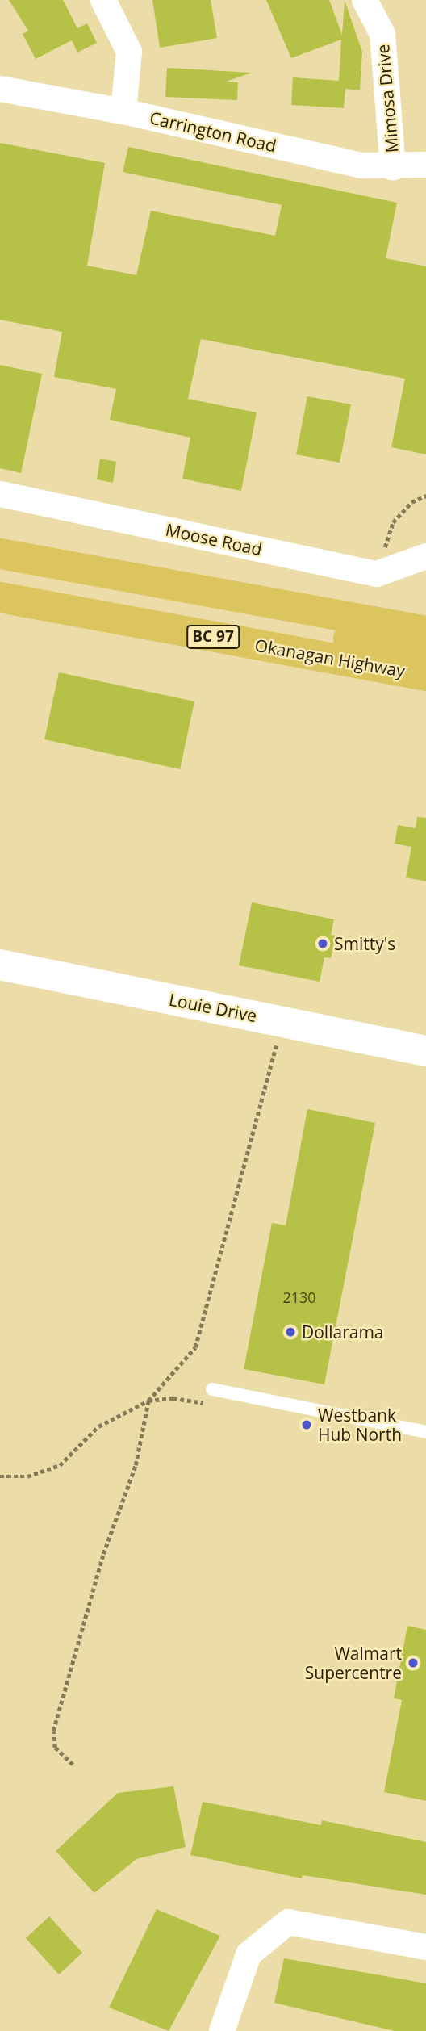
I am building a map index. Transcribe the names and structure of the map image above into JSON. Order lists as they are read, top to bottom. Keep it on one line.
{"streets":{"highway":["BC 97","Okanagan Highway"],"street":["Mimosa Drive","Carrington Road","Moose Road","Louie Drive"]},"crossings":[["Mimosa Drive","Carrington Road"]],"places":["Smitty's","Dollarama","Westbank Hub North","Walmart Supercentre"],"house_numbers":["2130"]}
